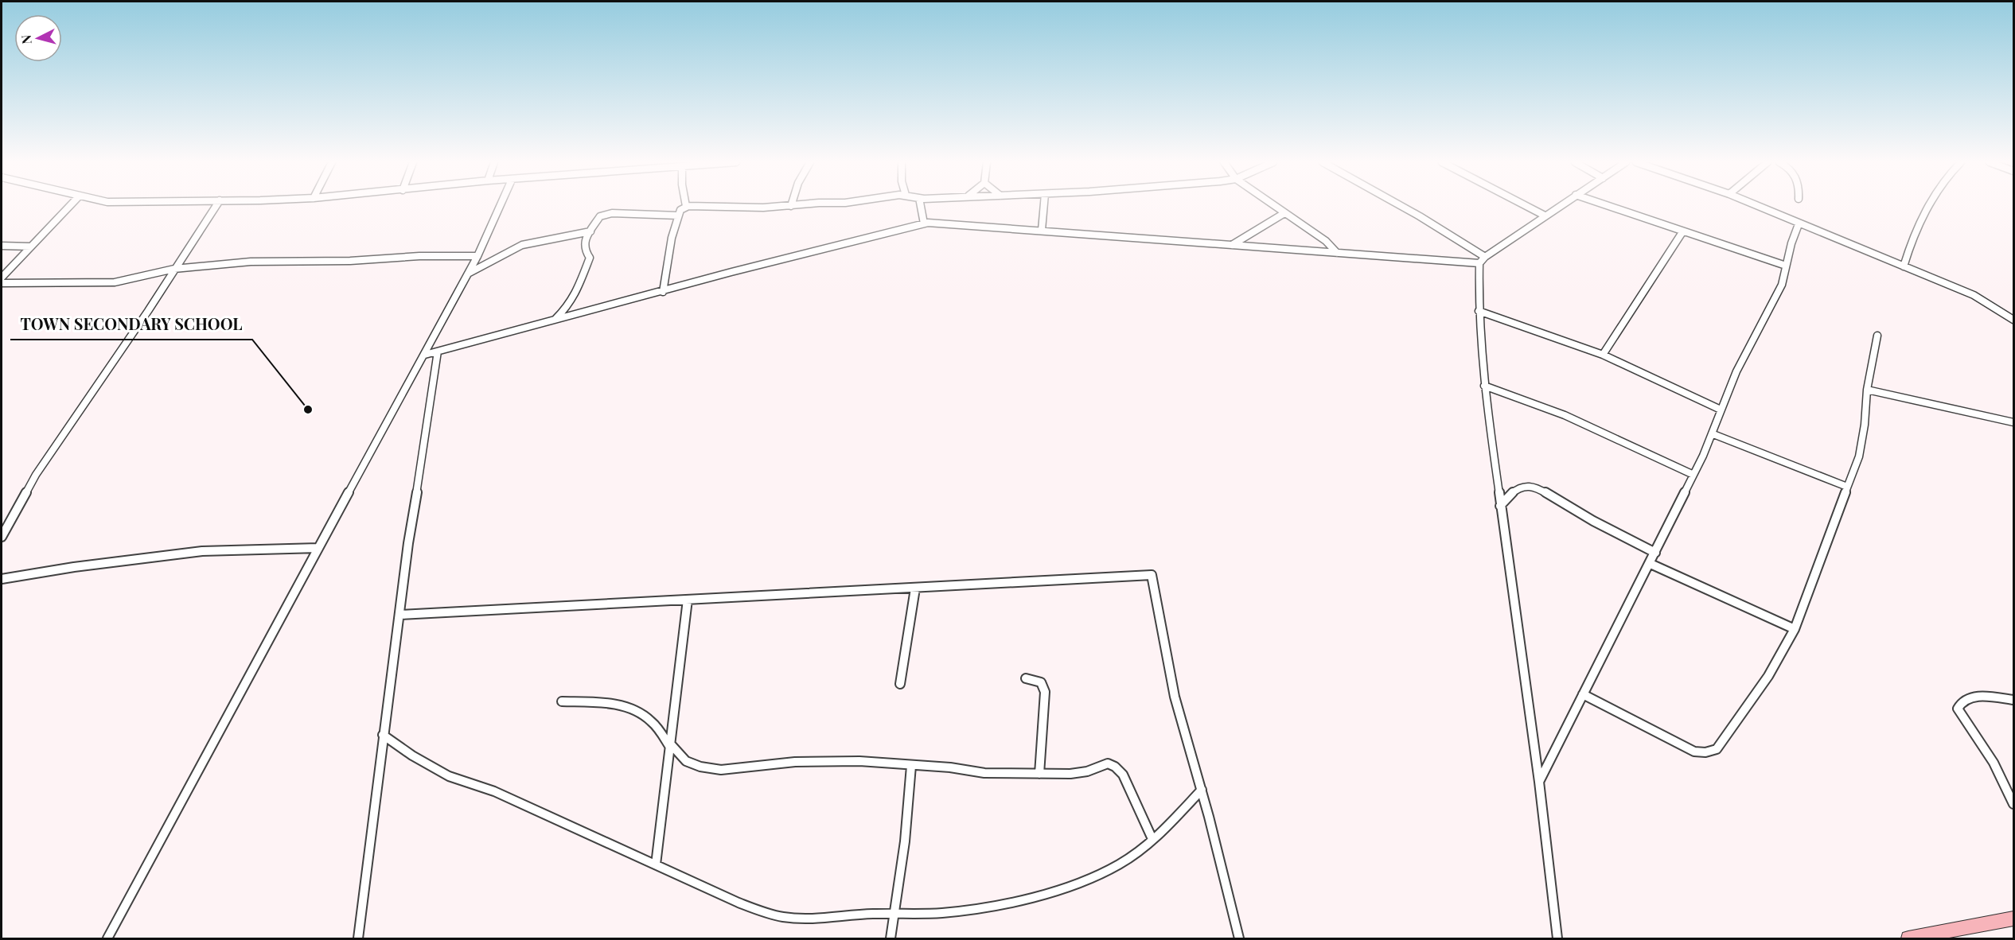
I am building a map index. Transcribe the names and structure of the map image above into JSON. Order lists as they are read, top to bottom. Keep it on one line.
{"places":["TOWN SECONDARY SCHOOL"],"north":"left"}
